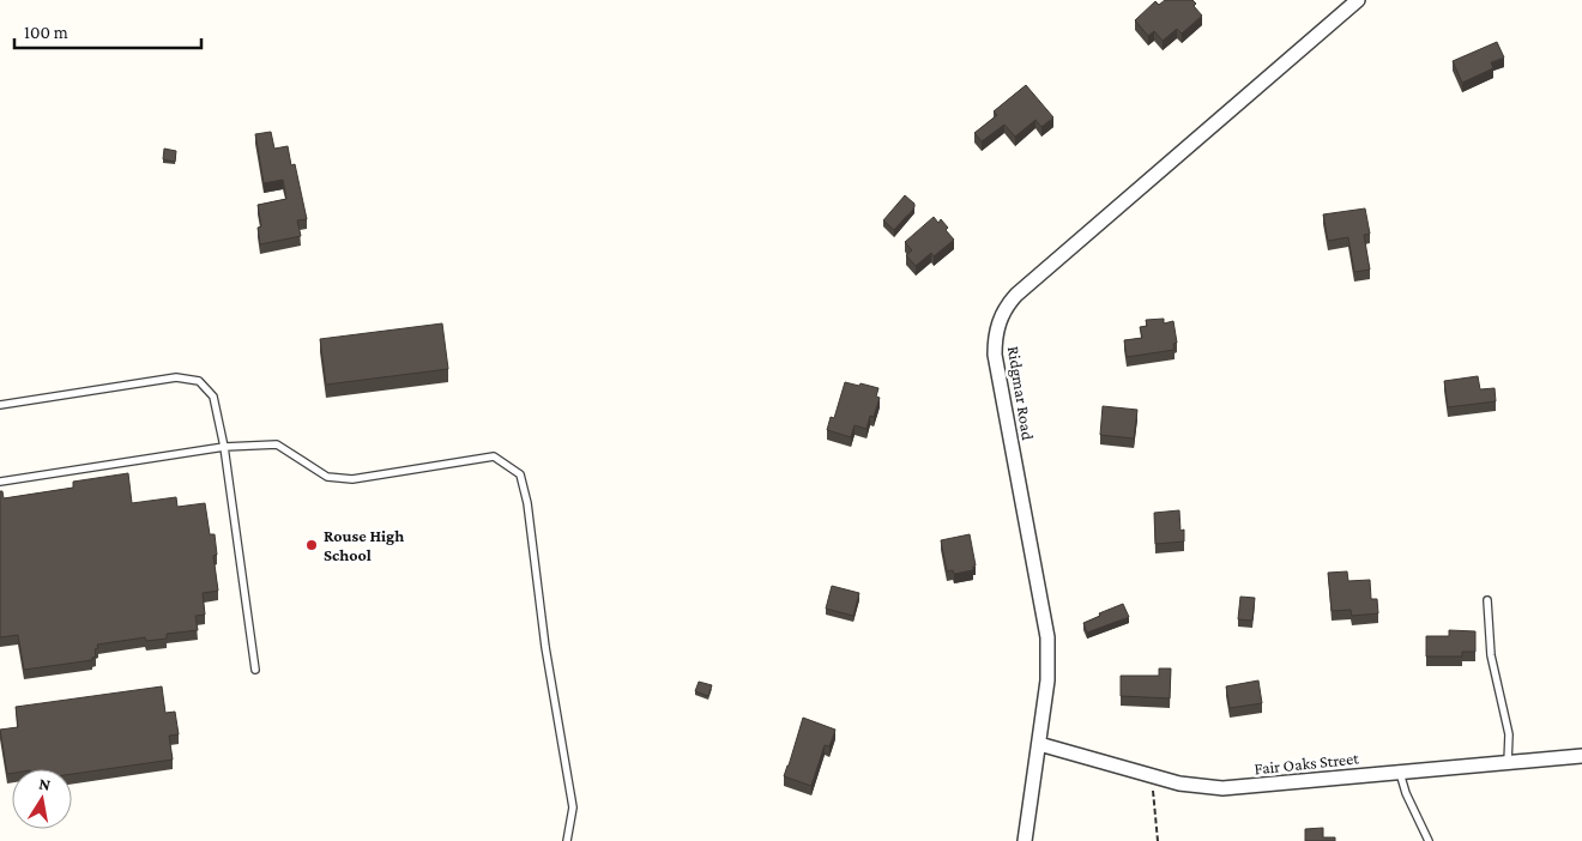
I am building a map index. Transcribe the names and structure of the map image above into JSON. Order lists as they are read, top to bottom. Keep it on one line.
{"streets":{"street":["Ridgmar Road","Fair Oaks Street"]},"crossings":[["Ridgmar Road","Fair Oaks Street"]],"places":["Rouse High School"],"scale_bar":"100 m","north":"top"}
